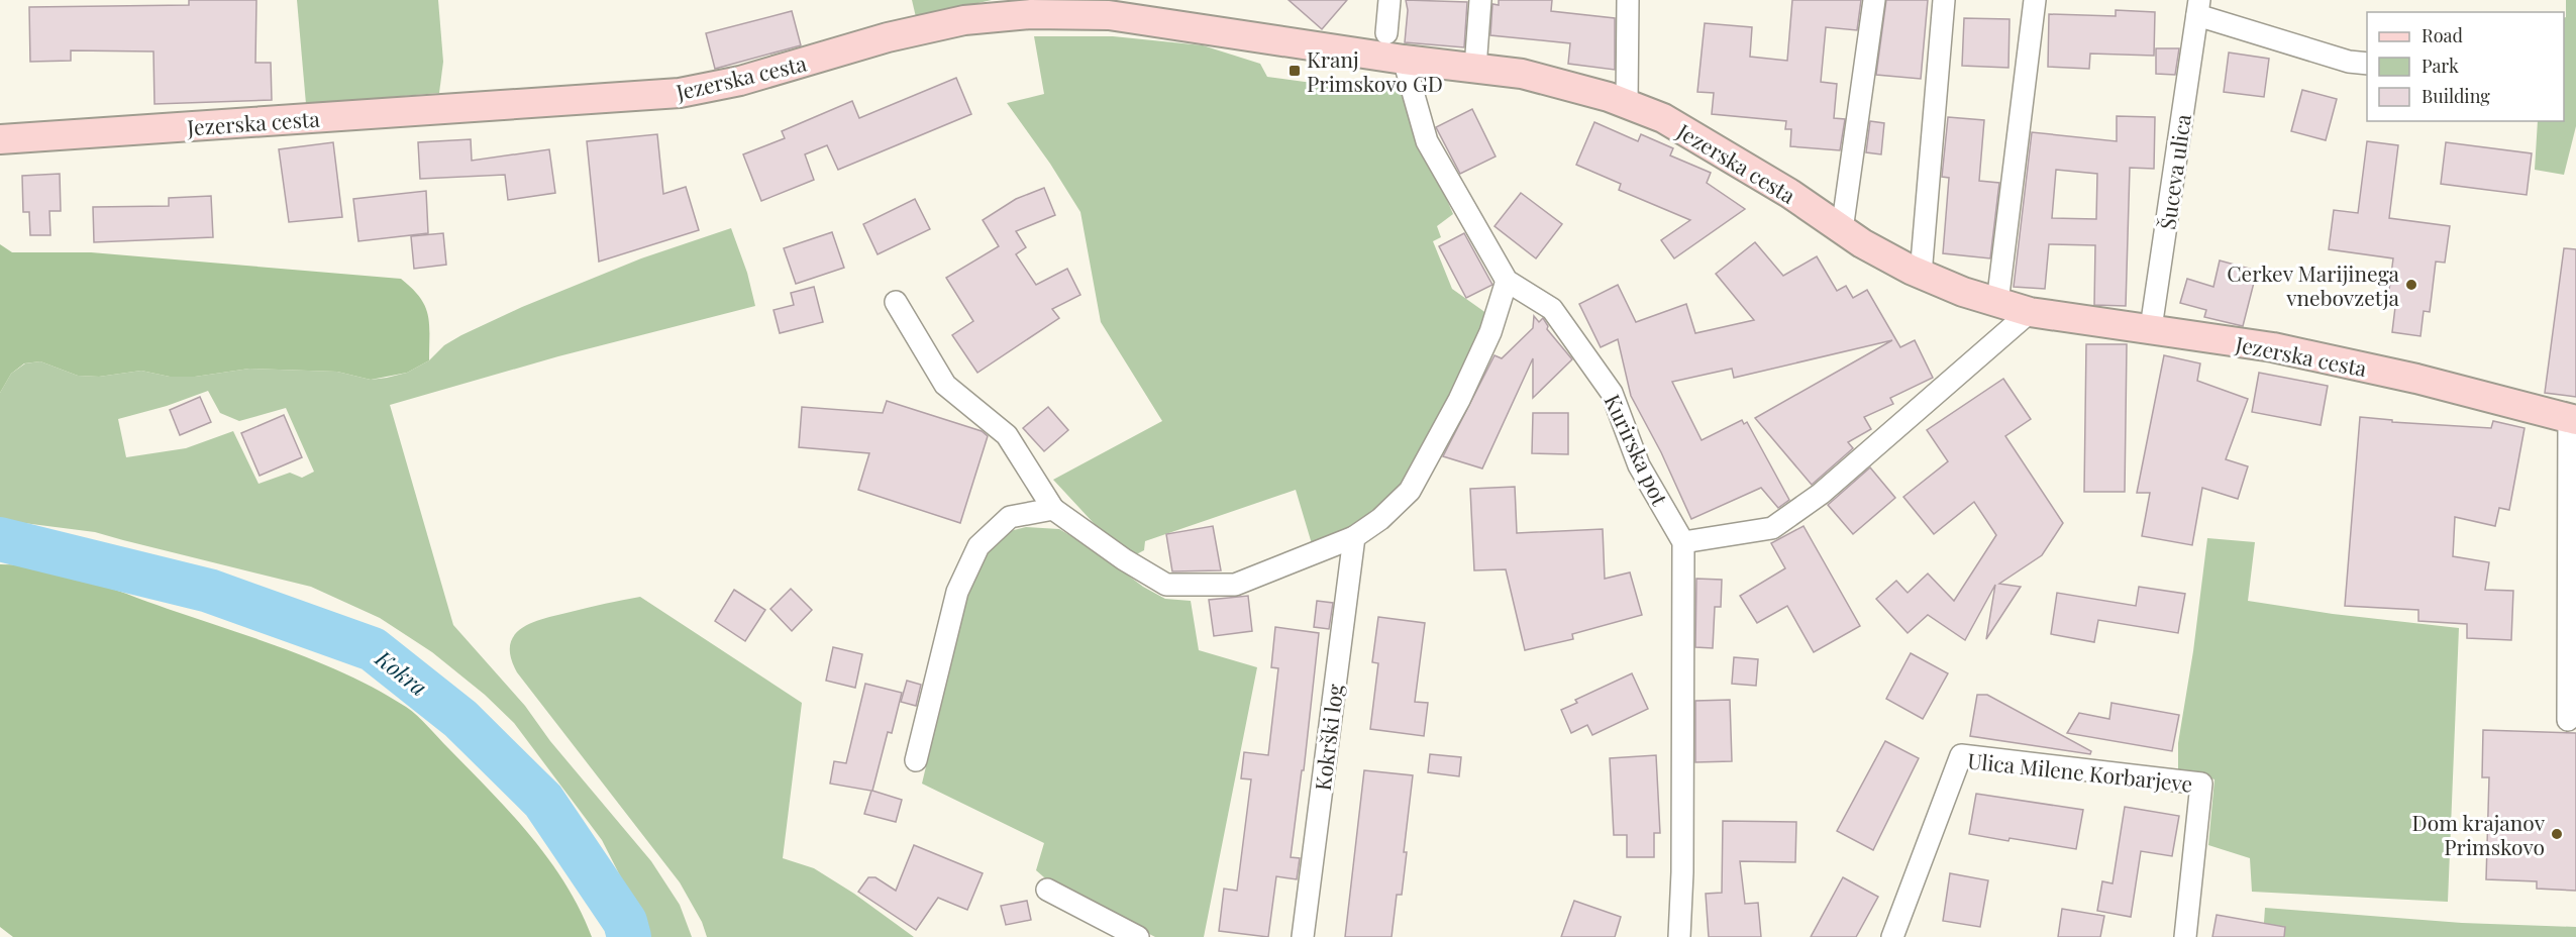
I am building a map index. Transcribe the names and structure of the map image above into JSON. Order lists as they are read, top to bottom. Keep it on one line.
{"streets":{"street":["Jezerska cesta","Šuceva ulica","Kurirska pot","Kokrški log","Ulica Milene Korbarjeve"]},"crossings":[["Jezerska cesta","Šuceva ulica"],["Jezerska cesta","Kurirska pot"]],"water":["Kokra"],"places":{"transit":["Kranj Primskovo GD"],"other":["Cerkev Marijinega vnebovzetja","Dom krajanov Primskovo"]},"legend":["Road","Park","Building"]}
